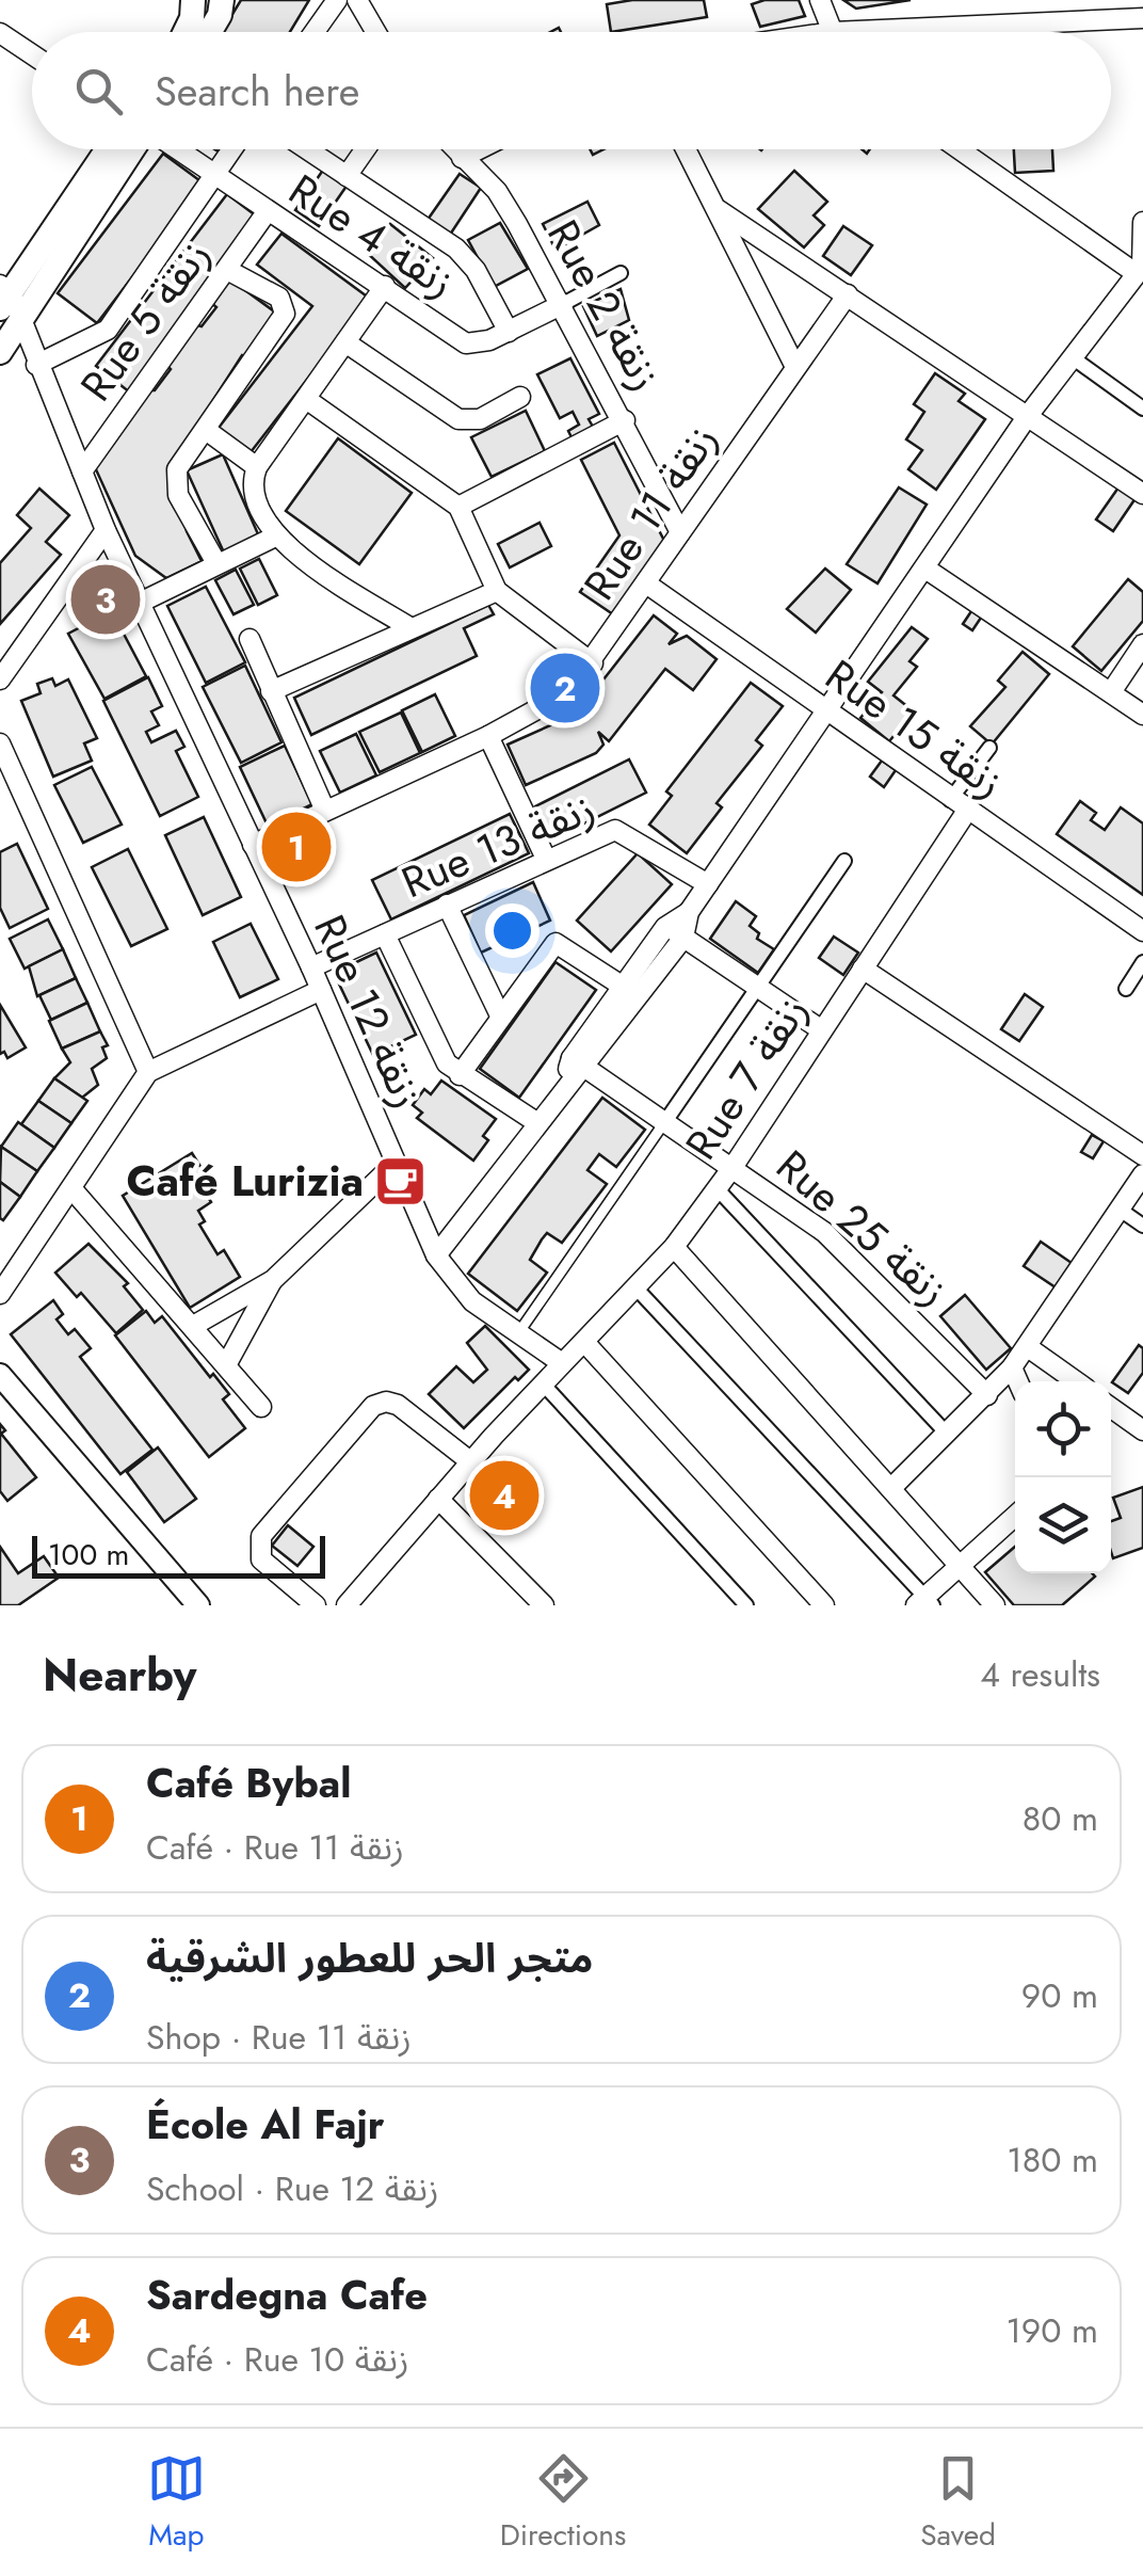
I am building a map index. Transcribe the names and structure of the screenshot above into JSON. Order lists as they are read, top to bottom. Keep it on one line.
{"streets":{"street":["Rue 4 زنقة","Rue 2 زنقة","Rue 5 زنقة","Rue 11 زنقة","Rue 15 زنقة","Rue 13 زنقة","Rue 12 زنقة","Rue 7 زنقة","Rue 25 زنقة"]},"crossings":[["Rue 4 زنقة","Rue 2 زنقة"],["Rue 4 زنقة","Rue 5 زنقة"],["Rue 2 زنقة","Rue 11 زنقة"],["Rue 5 زنقة","Rue 12 زنقة"],["Rue 11 زنقة","Rue 15 زنقة"],["Rue 11 زنقة","Rue 12 زنقة"],["Rue 15 زنقة","Rue 7 زنقة"],["Rue 13 زنقة","Rue 12 زنقة"],["Rue 12 زنقة","Rue 7 زنقة"],["Rue 7 زنقة","Rue 25 زنقة"]],"places":{"cafe":["Café Lurizia"]},"scale_bar":"100 m","page":{"search":"Search here","pins":["3","2","1","4"],"scale":"100 m","heading":["Nearby","4 results"],"list":[{"mark":"1","name":"Café Bybal","note":"Café · Rue 11 زنقة","value":"80 m"},{"mark":"2","name":"متجر الحر للعطور الشرقية","note":"Shop · Rue 11 زنقة","value":"90 m"},{"mark":"3","name":"École Al Fajr","note":"School · Rue 12 زنقة","value":"180 m"},{"mark":"4","name":"Sardegna Cafe","note":"Café · Rue 10 زنقة","value":"190 m"}],"nav":["Map","Directions","Saved"]}}
